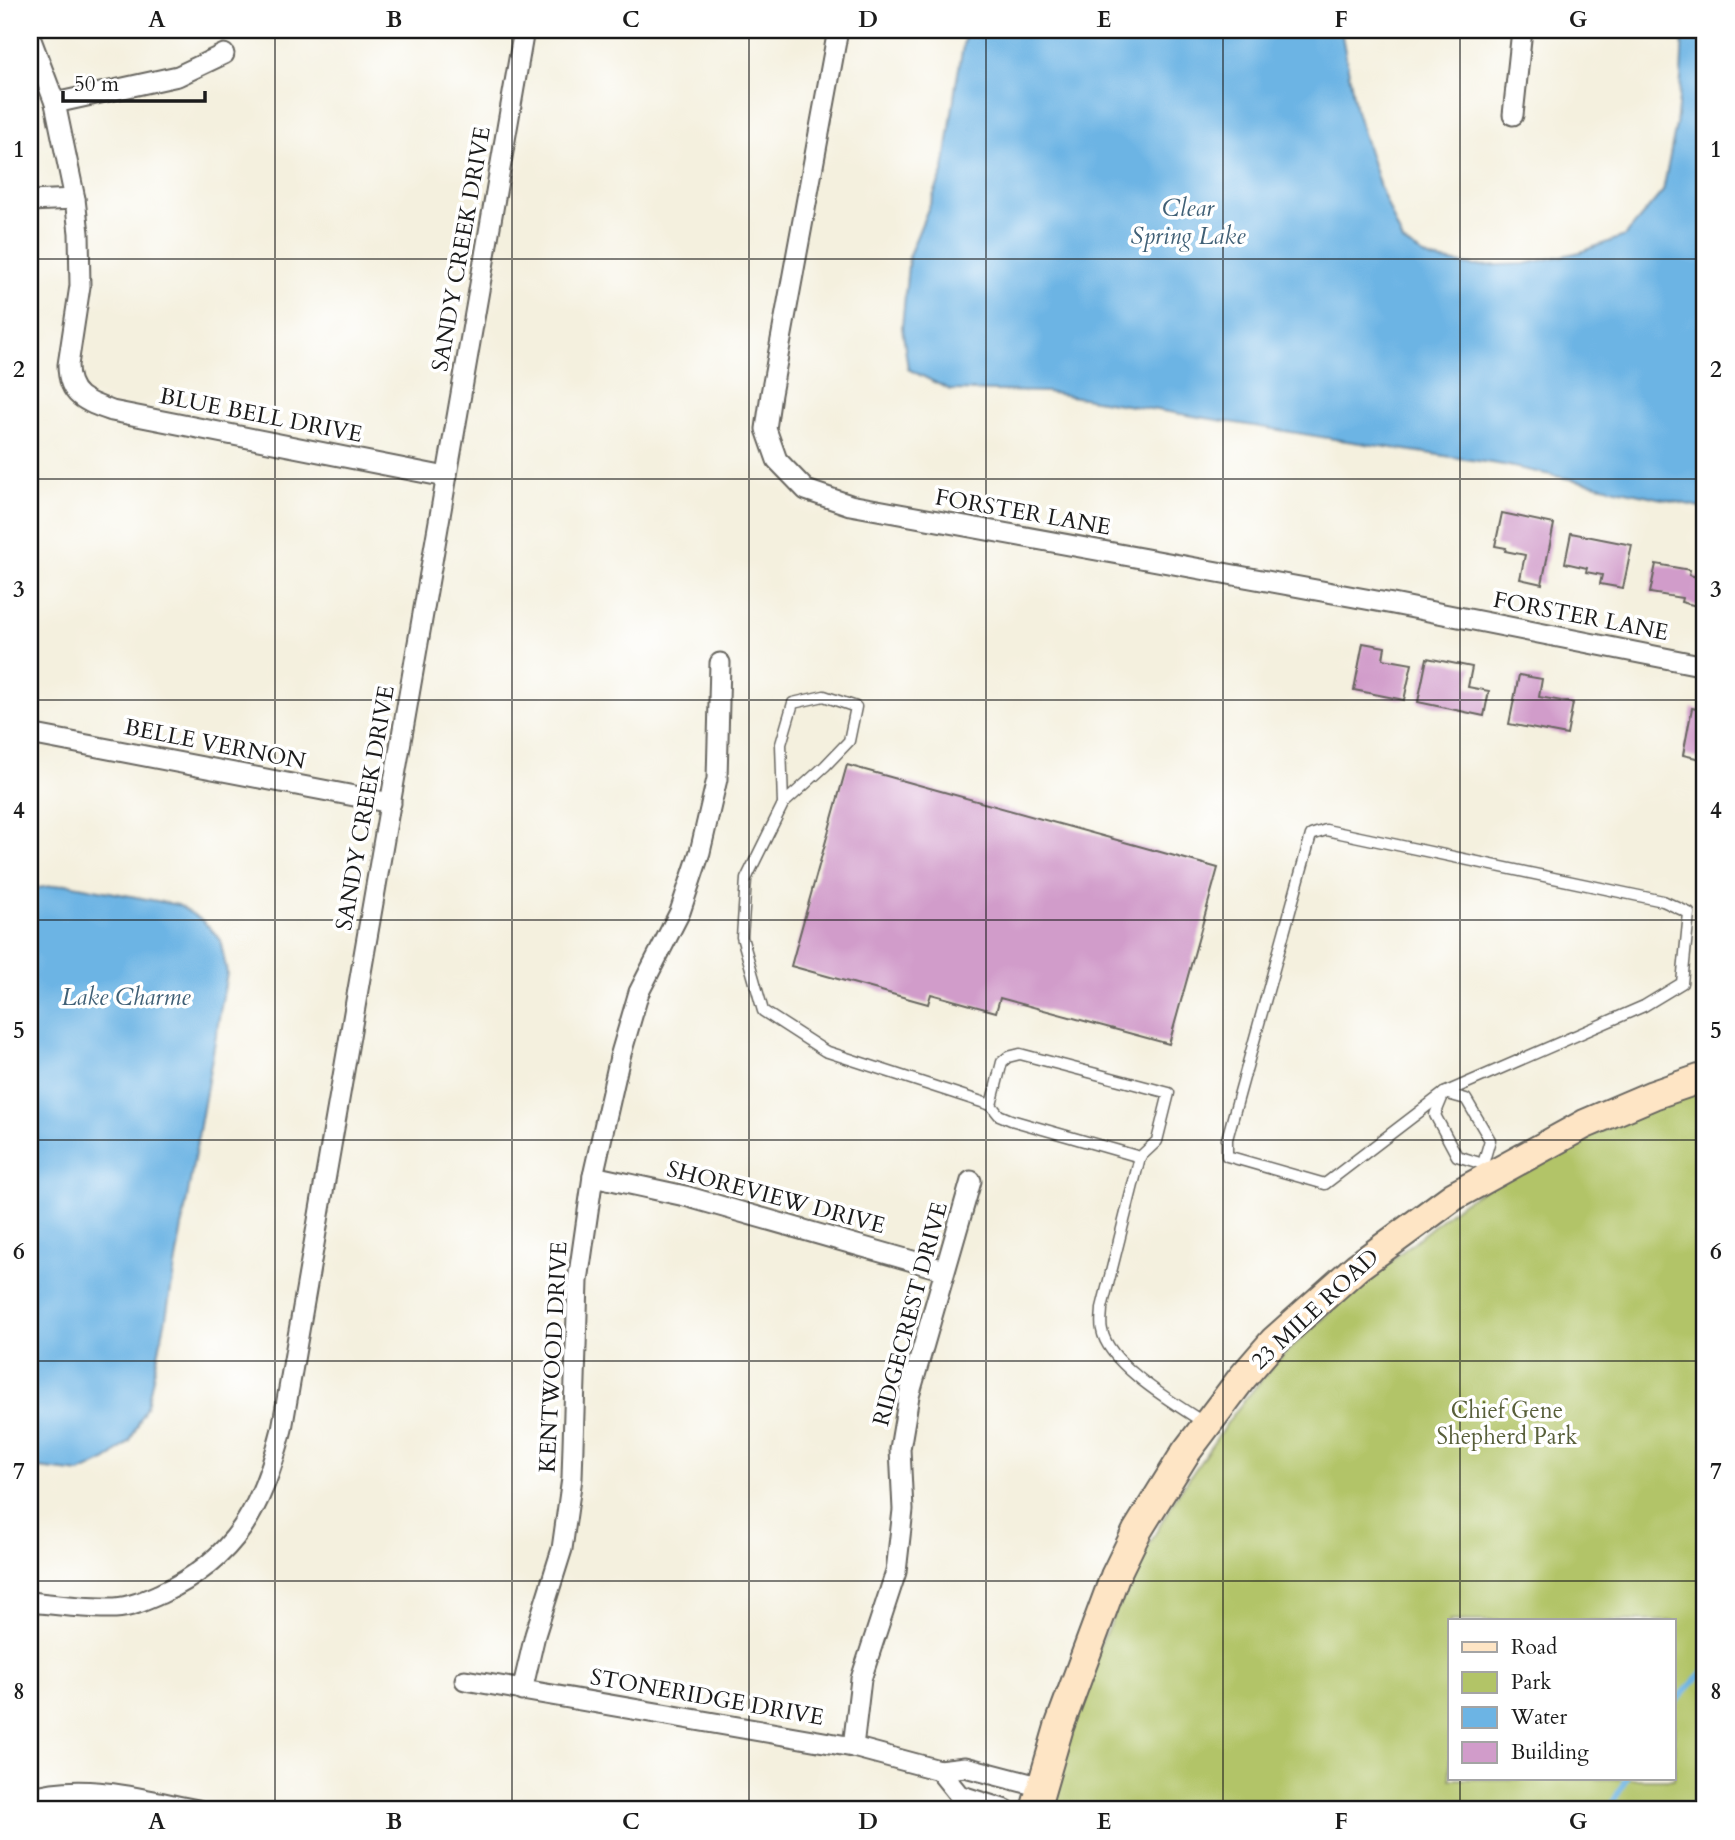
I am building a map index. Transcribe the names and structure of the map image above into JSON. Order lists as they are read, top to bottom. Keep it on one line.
{"streets":{"main road":["23 MILE ROAD"],"street":["SANDY CREEK DRIVE","BLUE BELL DRIVE","FORSTER LANE","BELLE VERNON","SHOREVIEW DRIVE","RIDGECREST DRIVE","KENTWOOD DRIVE","STONERIDGE DRIVE"]},"crossings":[["SANDY CREEK DRIVE","BLUE BELL DRIVE"],["SANDY CREEK DRIVE","BELLE VERNON"],["SHOREVIEW DRIVE","RIDGECREST DRIVE"],["SHOREVIEW DRIVE","KENTWOOD DRIVE"],["23 MILE ROAD","STONERIDGE DRIVE"],["RIDGECREST DRIVE","STONERIDGE DRIVE"],["KENTWOOD DRIVE","STONERIDGE DRIVE"]],"water":["Clear Spring Lake","Lake Charme"],"parks":["Chief Gene Shepherd Park"],"legend":["Road","Park","Water","Building"],"scale_bar":"50 m","grid":{"columns":["A","B","C","D","E","F","G"],"rows":["1","2","3","4","5","6","7","8"]}}
